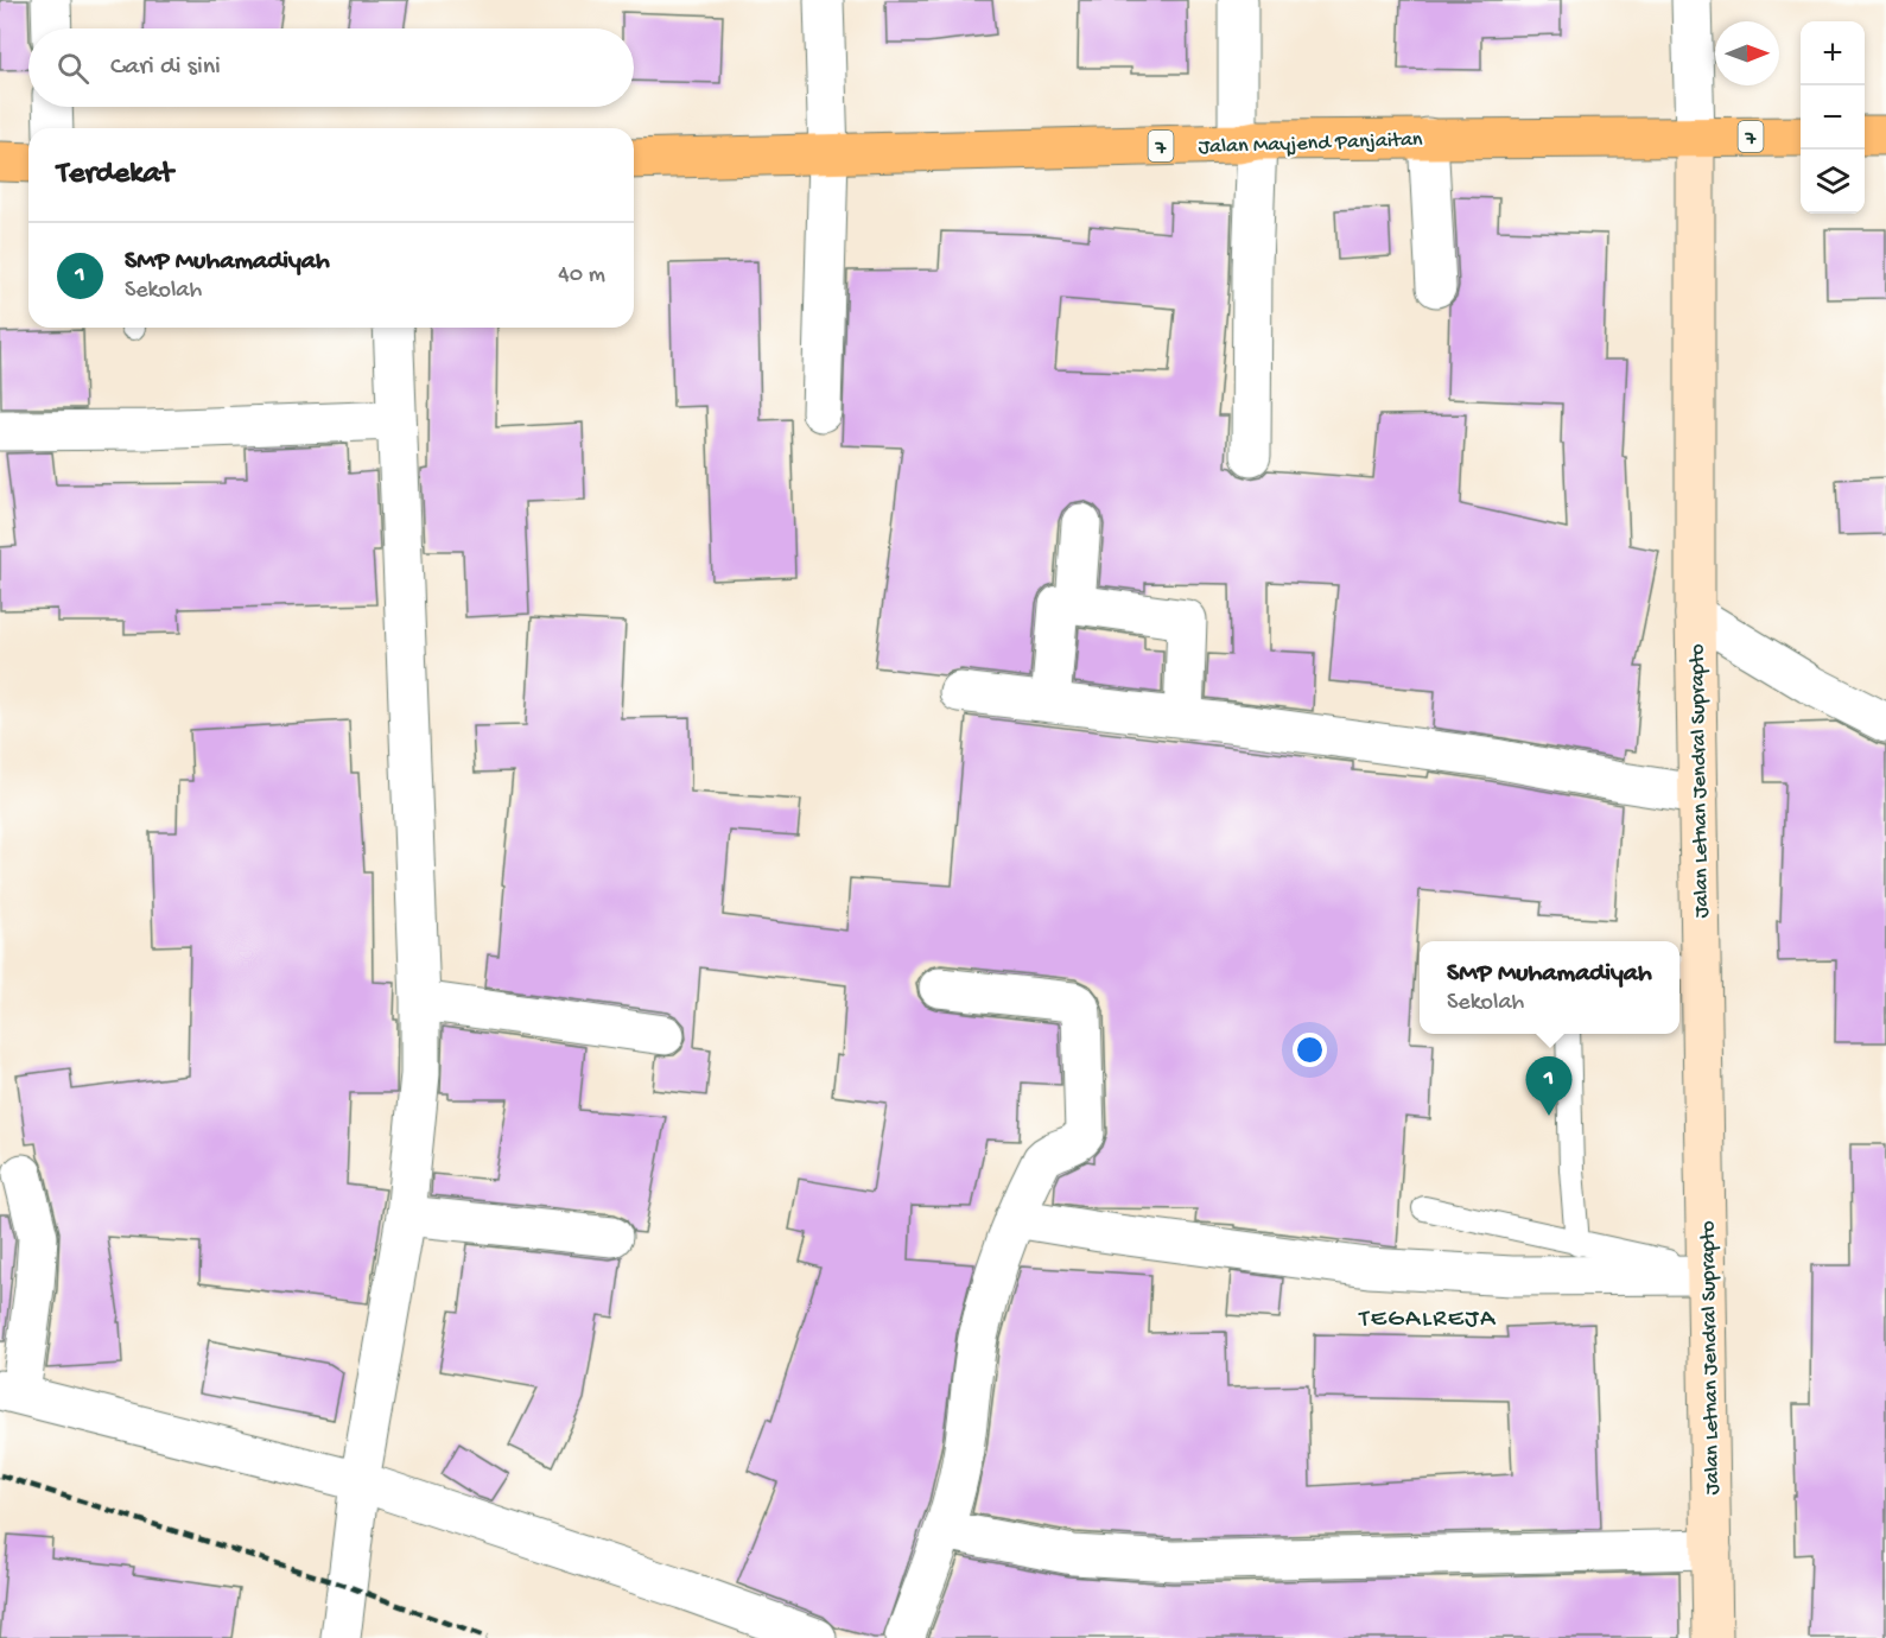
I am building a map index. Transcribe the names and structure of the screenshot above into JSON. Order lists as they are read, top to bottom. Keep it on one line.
{"streets":{"highway":["7","Jalan Mayjend Panjaitan"],"main road":["Jalan Letnan Jendral Suprapto"]},"crossings":[["7","Jalan Mayjend Panjaitan"],["7","Jalan Letnan Jendral Suprapto"],["Jalan Mayjend Panjaitan","Jalan Letnan Jendral Suprapto"]],"districts":["TEGALREJA"],"north":"right","page":{"map_buttons":["+","−"],"search":"Cari di sini","heading":"Terdekat","list":[{"mark":"1","name":"SMP Muhamadiyah","note":"Sekolah","value":"40 m"}],"popup":["SMP Muhamadiyah","Sekolah"],"pins":"1"}}
